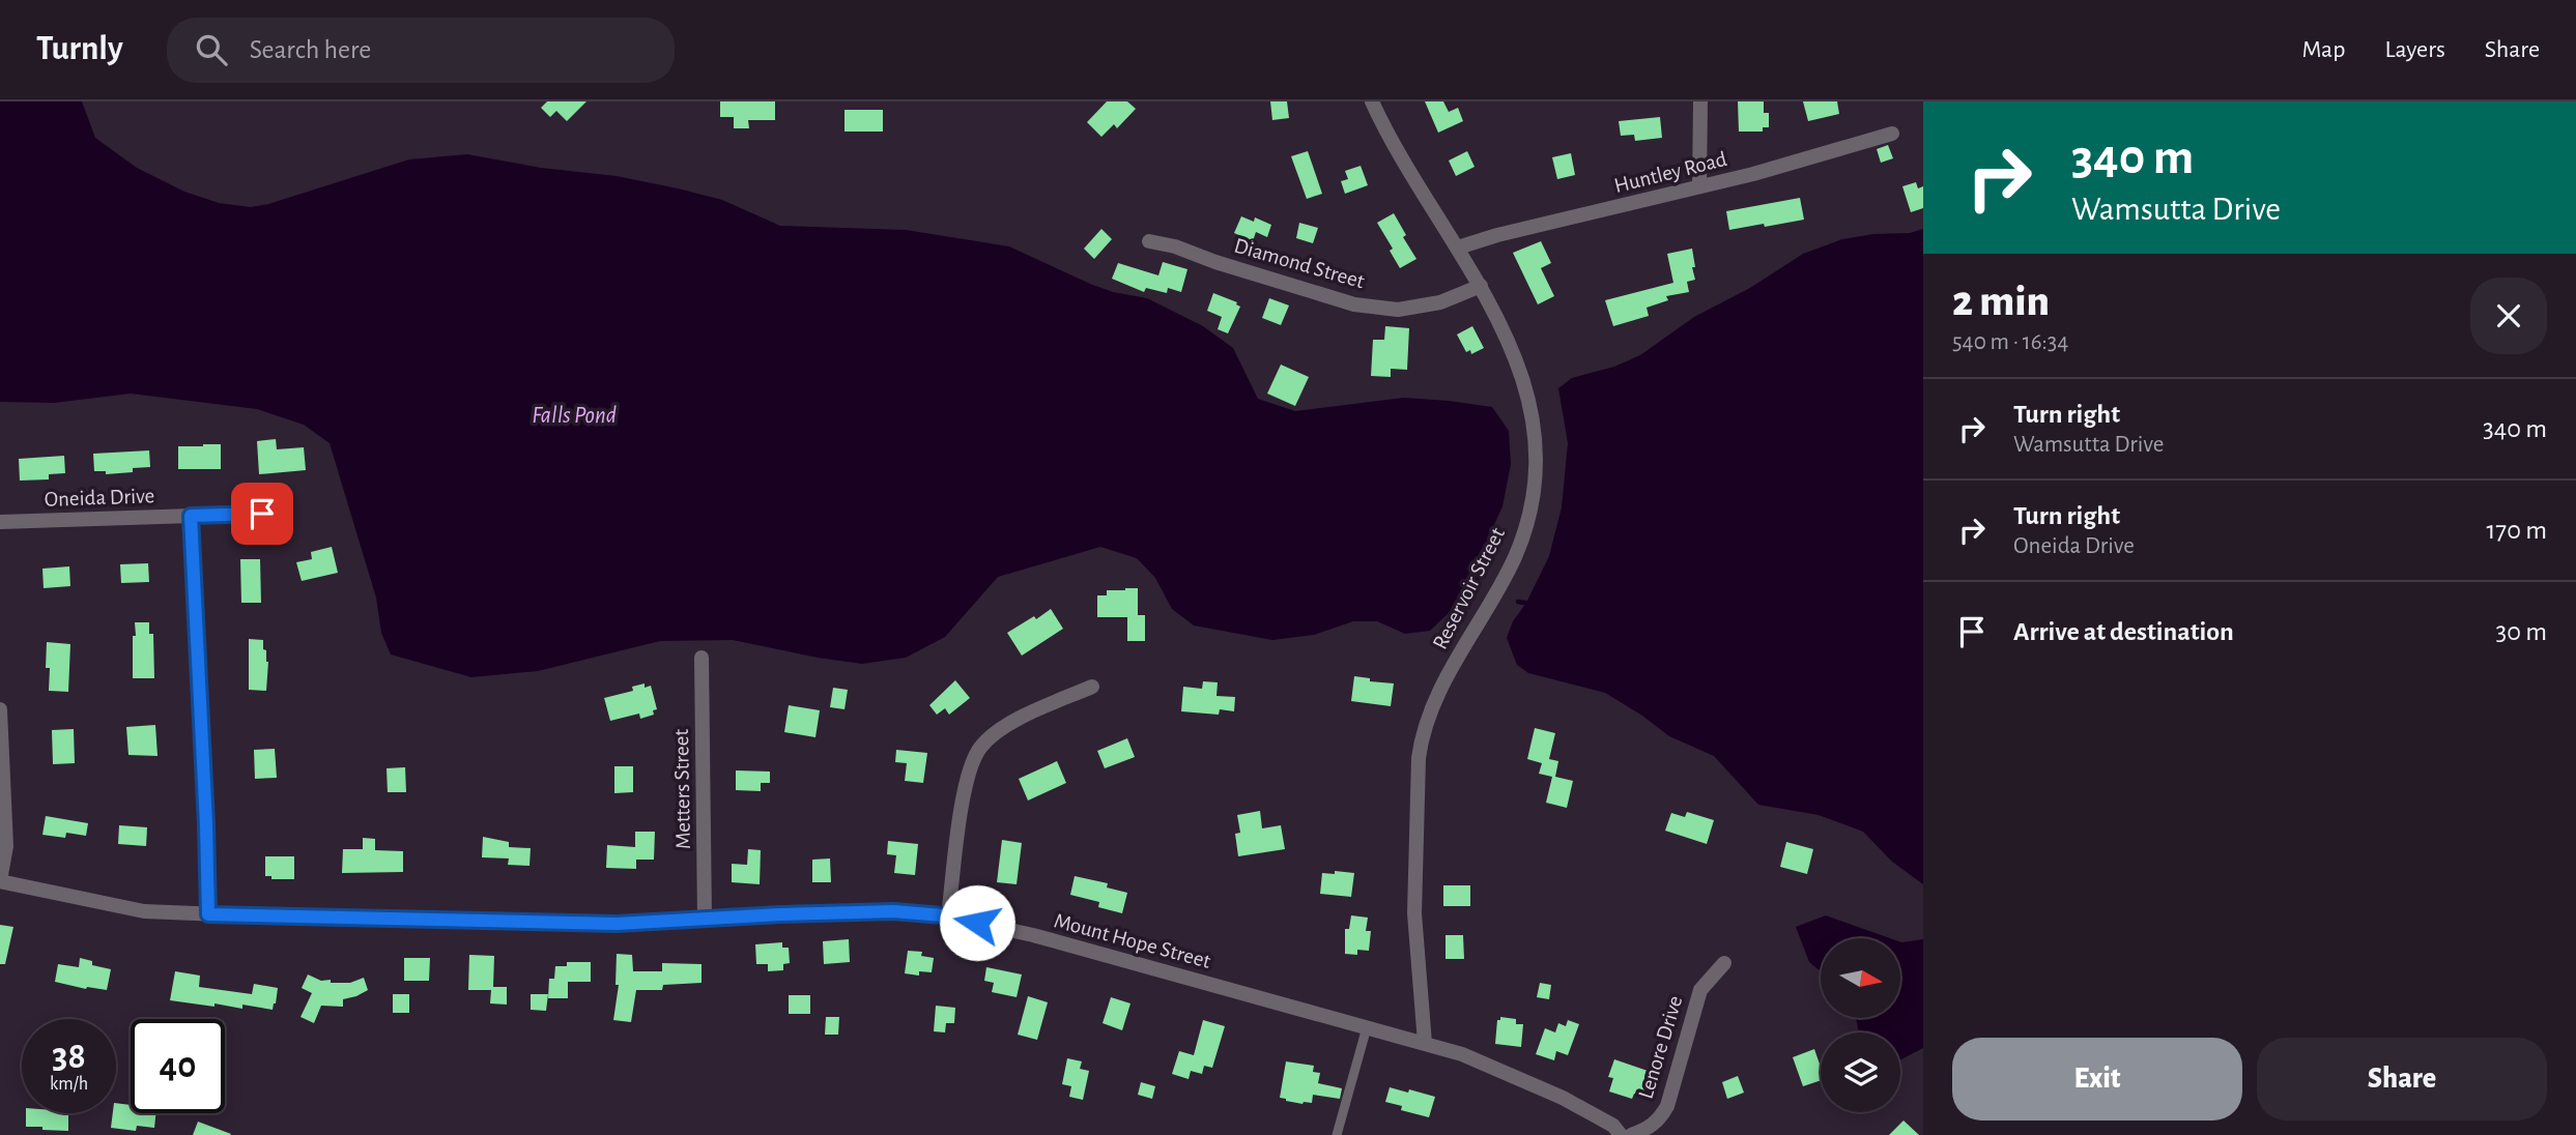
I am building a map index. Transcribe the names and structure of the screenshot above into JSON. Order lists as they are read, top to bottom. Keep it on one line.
{"streets":{"street":["Huntley Road","Diamond Street","Oneida Drive","Reservoir Street","Metters Street","Mount Hope Street","Lenore Drive"]},"crossings":[["Huntley Road","Reservoir Street"],["Diamond Street","Reservoir Street"],["Reservoir Street","Mount Hope Street"],["Metters Street","Mount Hope Street"]],"water":["Falls Pond"],"north":"right","page":{"header":"Turnly","search":"Search here","nav":["Map","Layers","Share"],"turn":["340 m","Wamsutta Drive"],"heading":["2 min","540 m · 16:34"],"list":[{"name":"Turn right","note":"Wamsutta Drive","value":"340 m"},{"name":"Turn right","note":"Oneida Drive","value":"170 m"},{"name":"Arrive at destination","value":"30 m"}],"speed":"38 km/h","limit":"40","buttons":["Exit","Share"]}}
